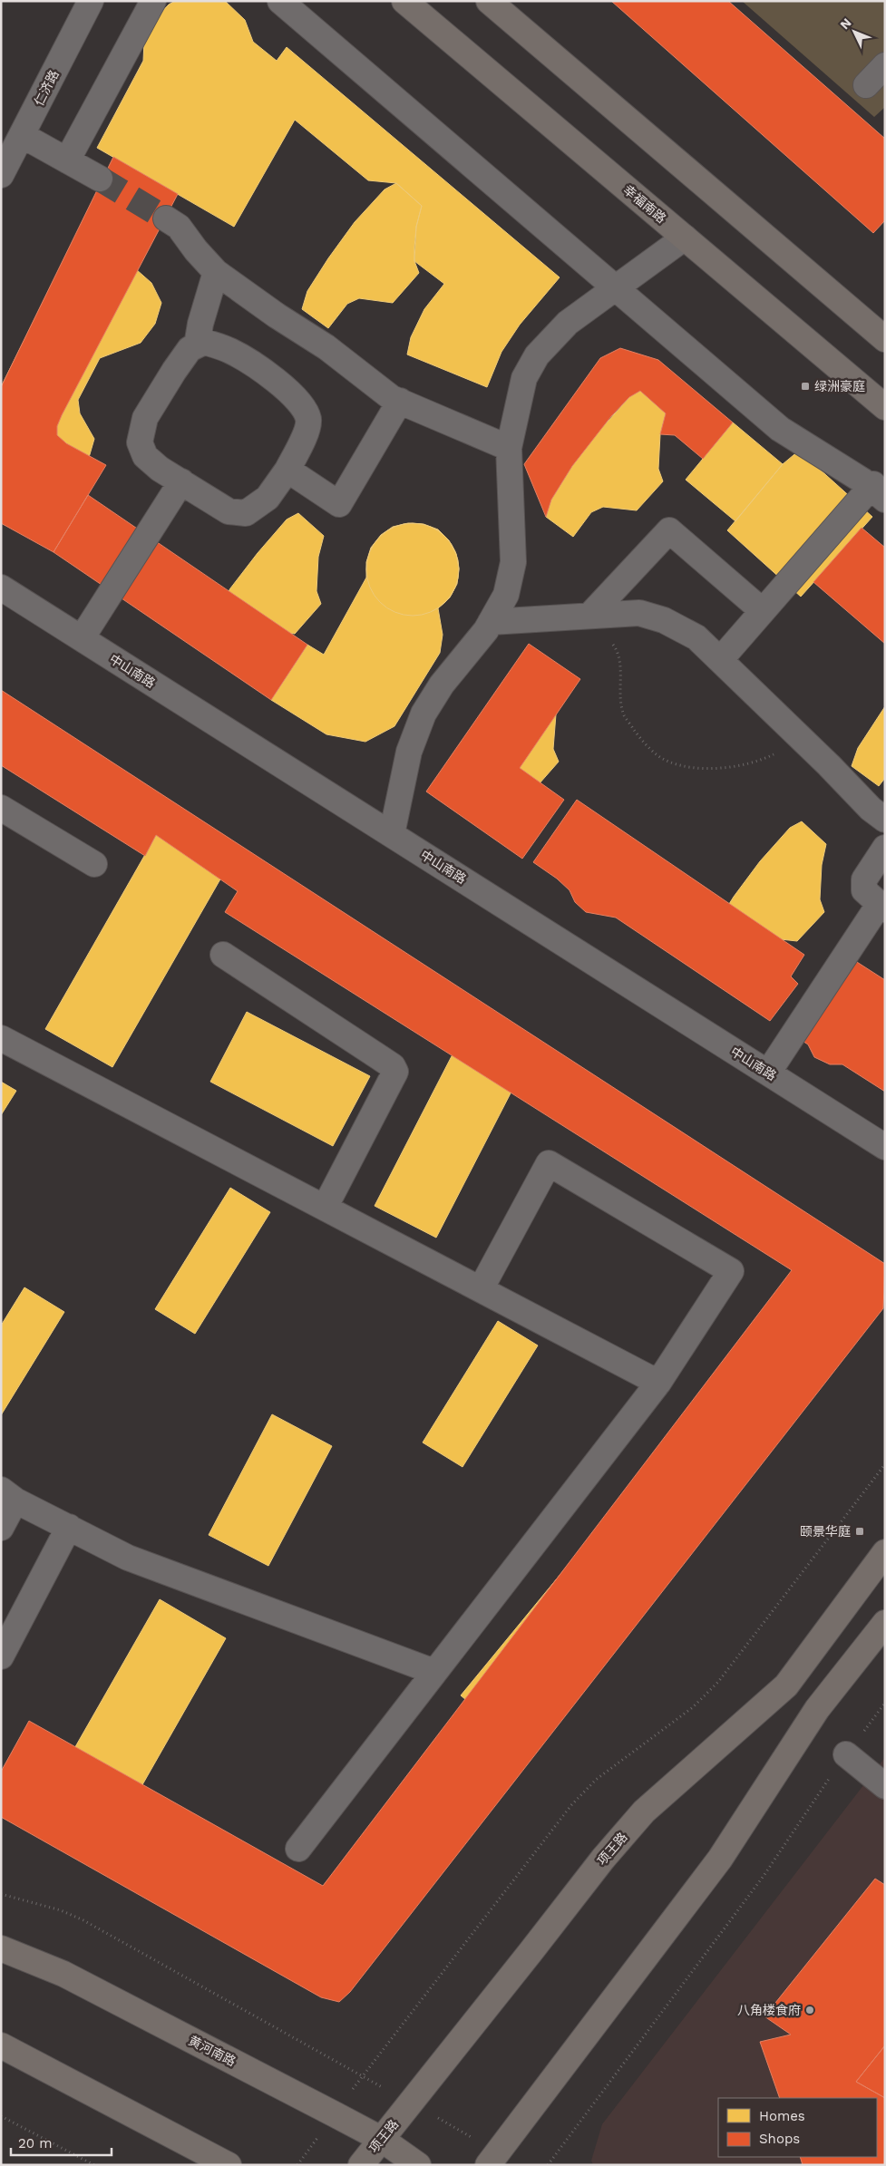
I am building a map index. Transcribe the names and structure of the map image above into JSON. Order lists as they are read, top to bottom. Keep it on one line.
{"streets":{"main road":["幸福南路","项王路","黄河南路"],"street":["仁济路","中山南路"]},"crossings":[["项王路","黄河南路"]],"places":{"transit":["绿洲豪庭","颐景华庭"],"other":["八角楼食府"]},"legend":["Homes","Shops"],"scale_bar":"20 m","north":"top left"}
